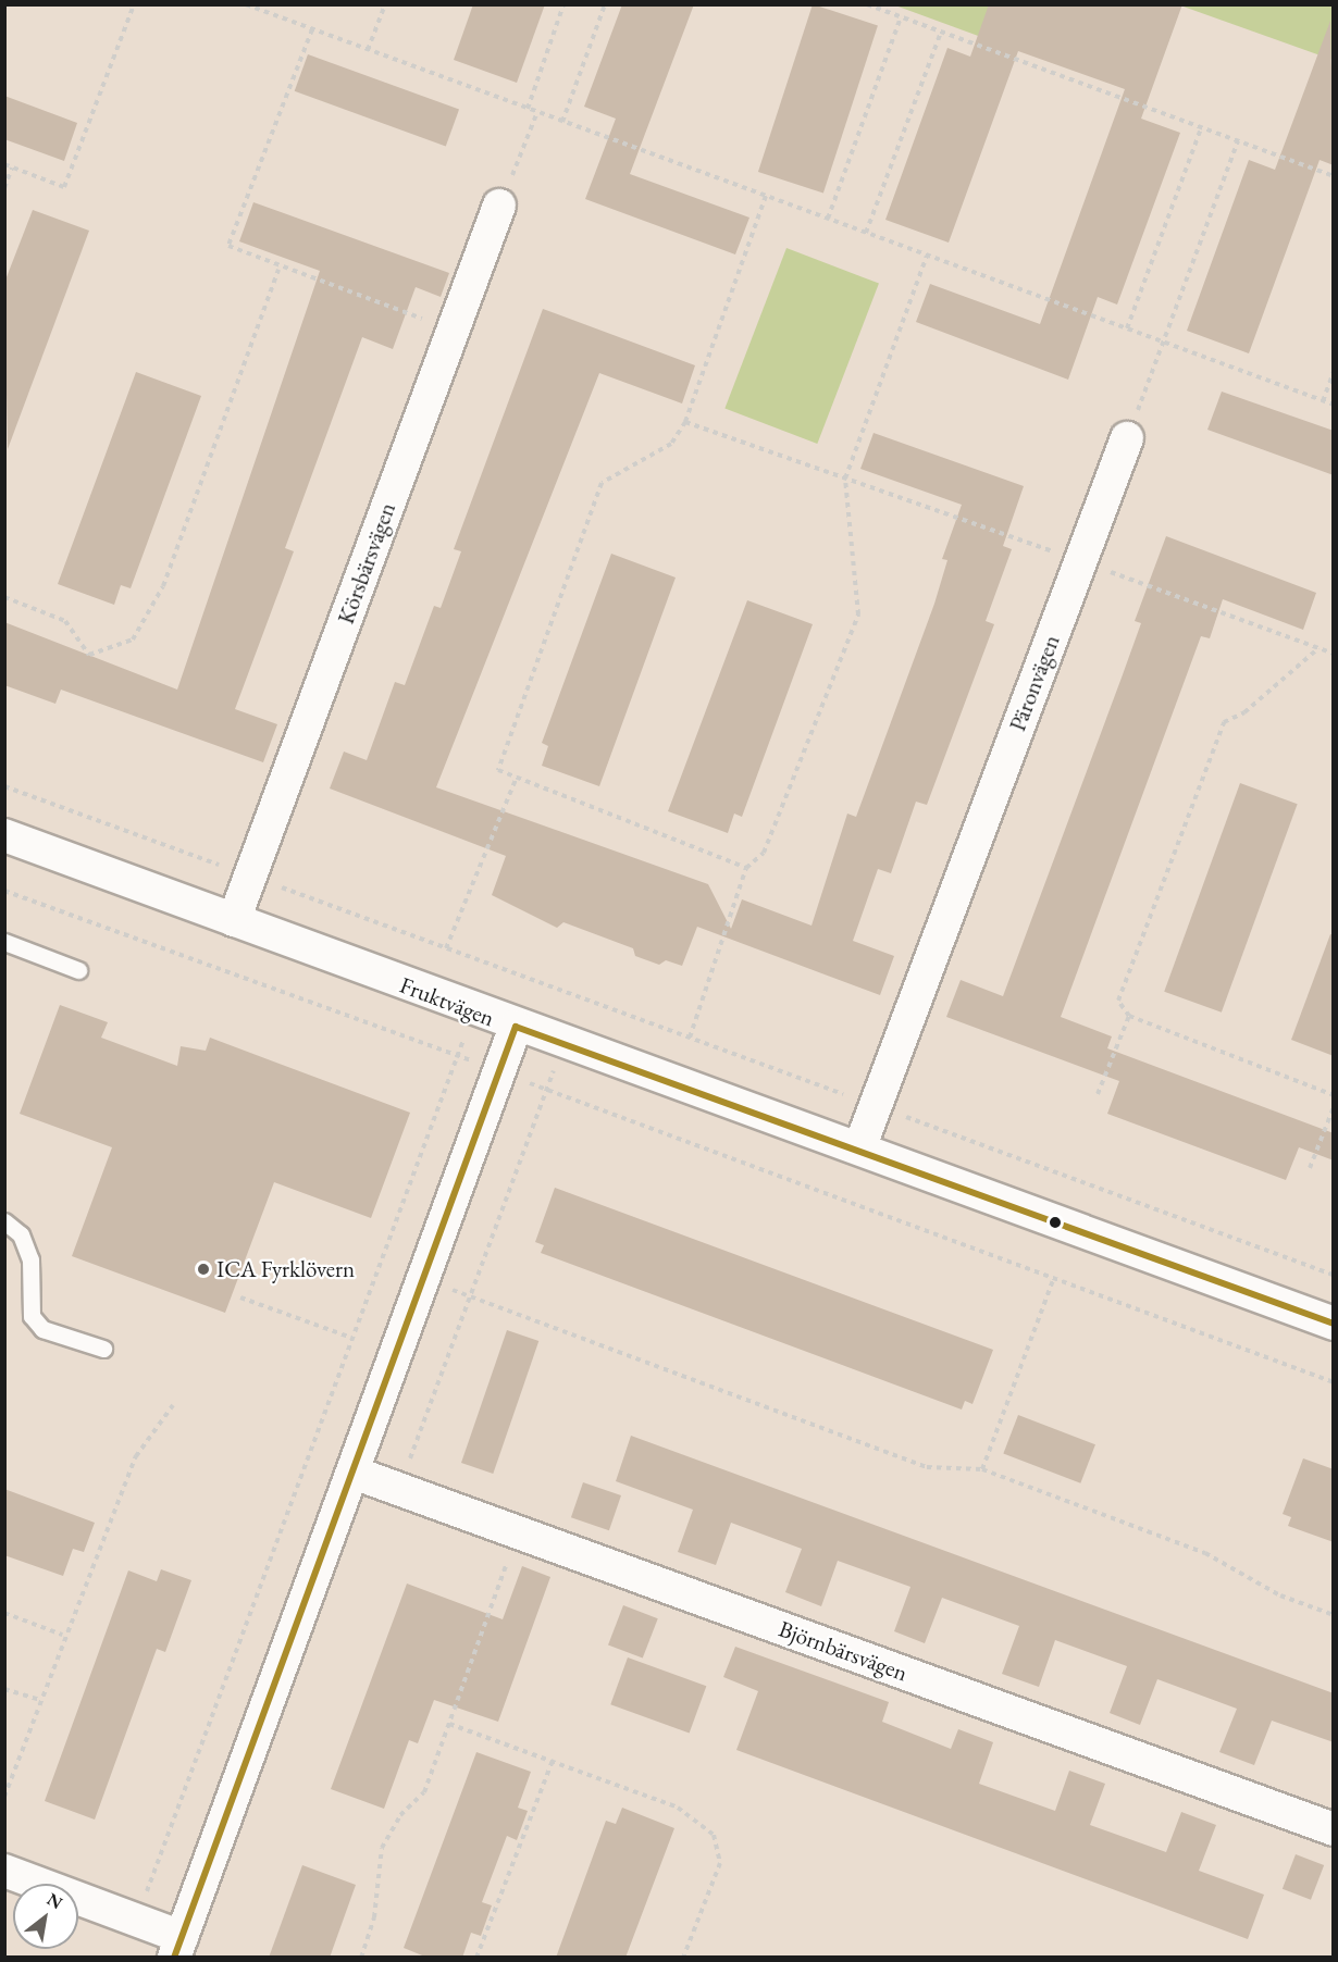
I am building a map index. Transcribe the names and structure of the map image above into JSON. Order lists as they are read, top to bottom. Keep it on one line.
{"streets":{"street":["Körsbärsvägen","Päronvägen","Fruktvägen","Björnbärsvägen"]},"crossings":[["Körsbärsvägen","Fruktvägen"],["Päronvägen","Fruktvägen"]],"places":["ICA Fyrklövern"],"north":"top right"}
